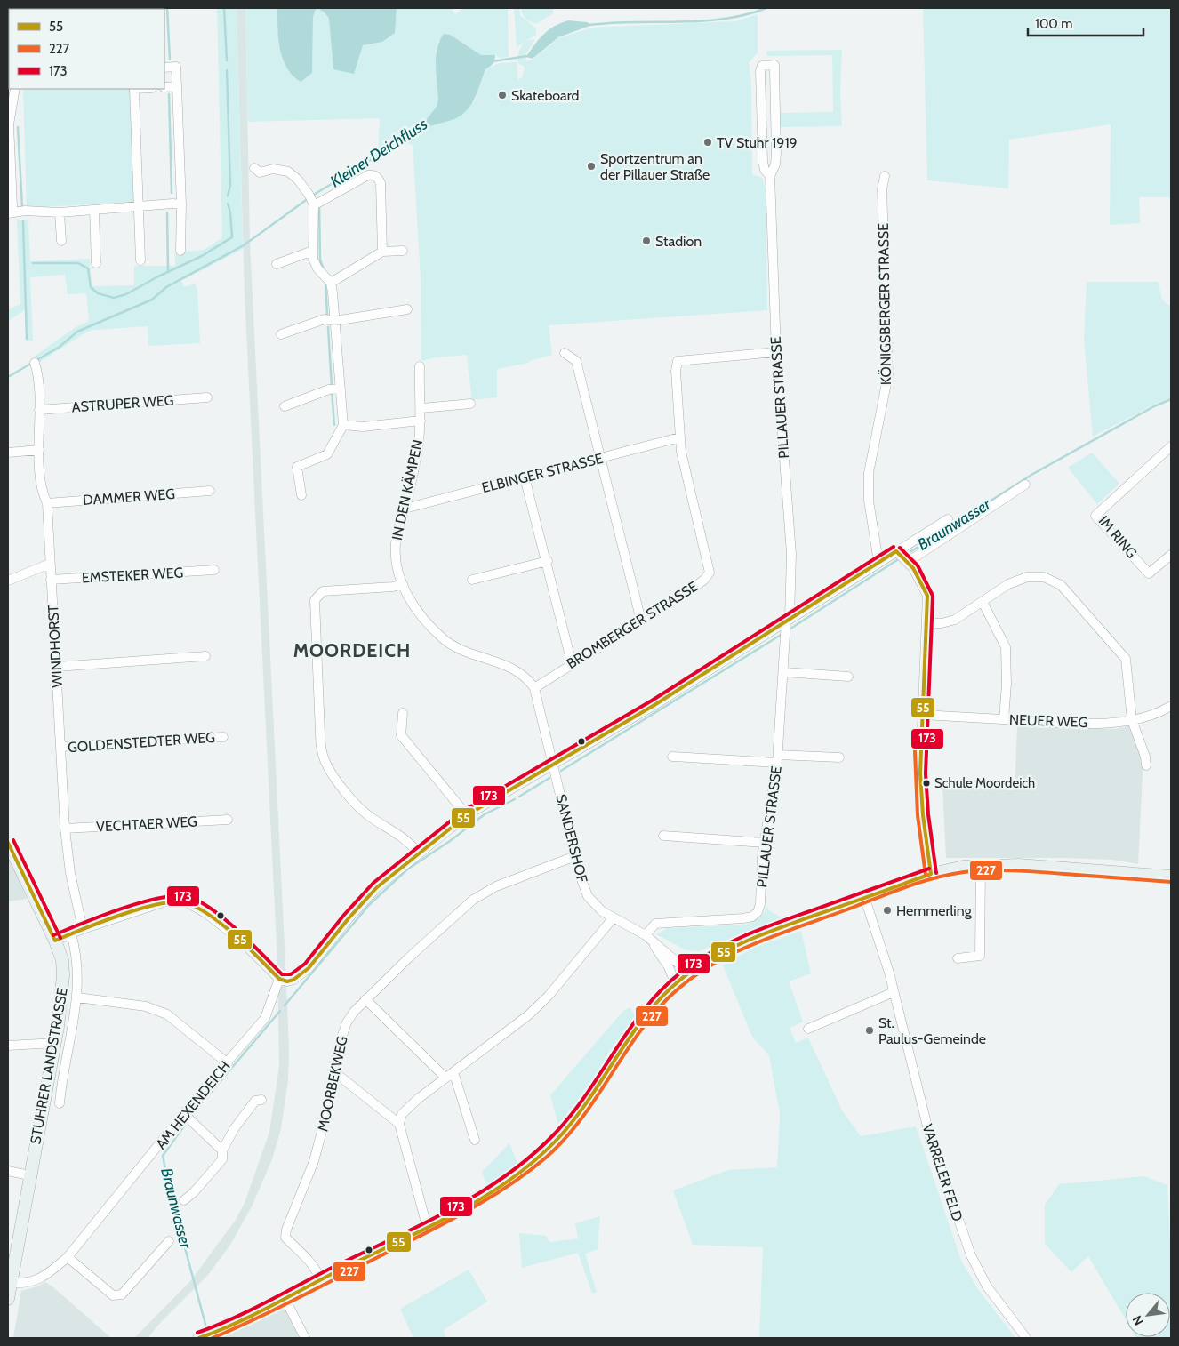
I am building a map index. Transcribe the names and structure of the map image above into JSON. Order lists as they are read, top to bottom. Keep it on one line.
{"streets":{"main road":["STUHRER LANDSTRASSE"],"street":["KÖNIGSBERGER STRASSE","PILLAUER STRASSE","ASTRUPER WEG","ELBINGER STRASSE","IN DEN KÄMPEN","DAMMER WEG","IM RING","EMSTEKER WEG","BROMBERGER STRASSE","WINDHORST","NEUER WEG","GOLDENSTEDTER WEG","VECHTAER WEG","SANDERSHOF","MOORBEKWEG","AM HEXENDEICH","VARRELER FELD"]},"crossings":[["PILLAUER STRASSE","BROMBERGER STRASSE"],["PILLAUER STRASSE","SANDERSHOF"],["ASTRUPER WEG","WINDHORST"],["ELBINGER STRASSE","IN DEN KÄMPEN"],["ELBINGER STRASSE","BROMBERGER STRASSE"],["IN DEN KÄMPEN","BROMBERGER STRASSE"],["DAMMER WEG","WINDHORST"],["EMSTEKER WEG","WINDHORST"],["WINDHORST","GOLDENSTEDTER WEG"],["WINDHORST","VECHTAER WEG"],["SANDERSHOF","MOORBEKWEG"],["STUHRER LANDSTRASSE","AM HEXENDEICH"]],"districts":["MOORDEICH"],"water":["Kleiner Deichfluss","Braunwasser"],"places":["Skateboard","TV Stuhr 1919","Sportzentrum an der Pillauer Straße","Stadion","Schule Moordeich","Hemmerling","St. Paulus-Gemeinde"],"lines":["transit line 173","transit line 55","transit line 227"],"legend":["55","227","173"],"scale_bar":"100 m","north":"bottom left"}
